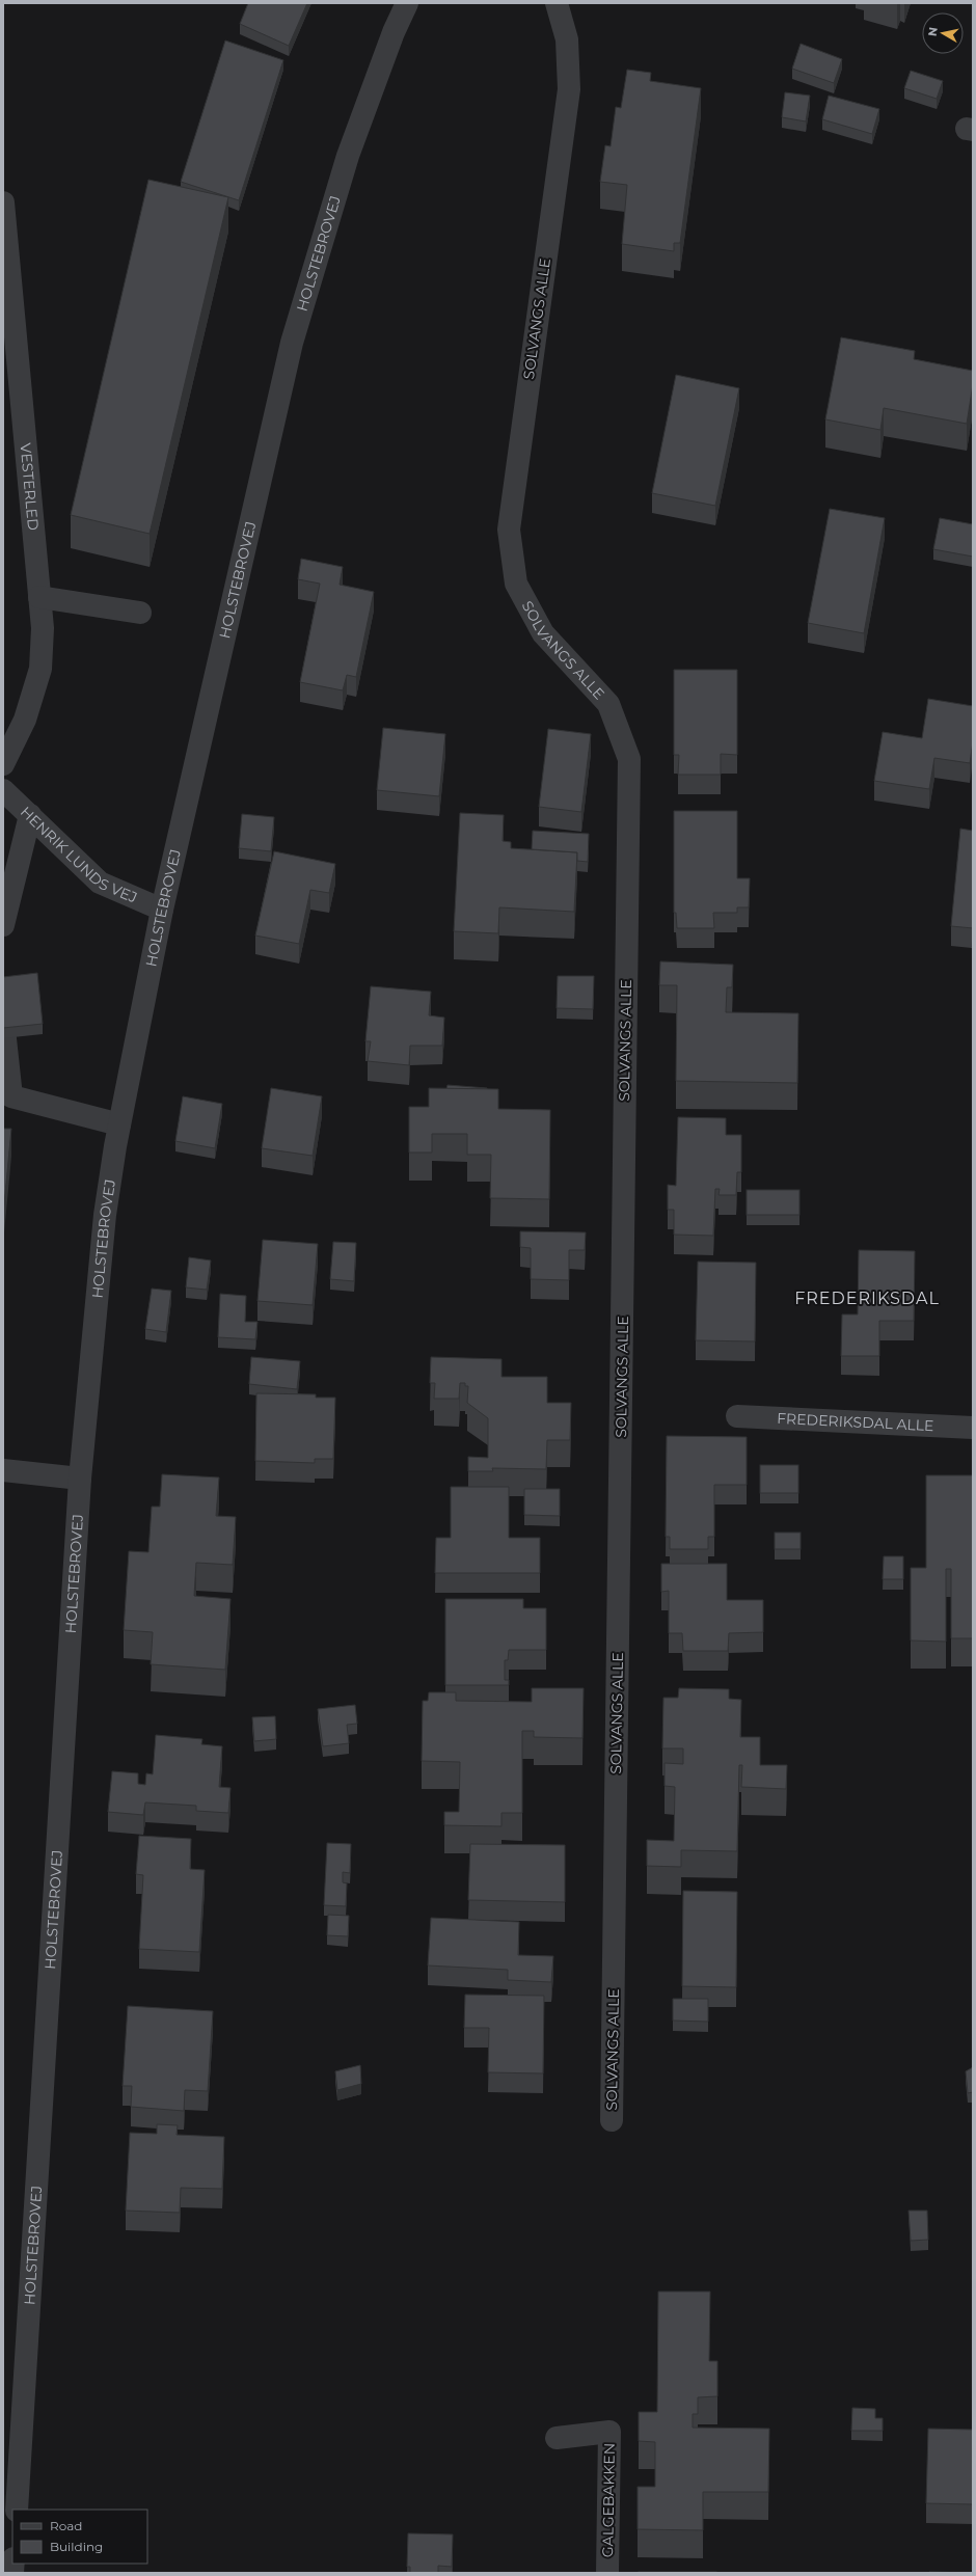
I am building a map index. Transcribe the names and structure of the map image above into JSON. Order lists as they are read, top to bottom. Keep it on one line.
{"streets":{"street":["HOLSTEBROVEJ","SOLVANGS ALLE","VESTERLED","HENRIK LUNDS VEJ","FREDERIKSDAL ALLE","GALGEBAKKEN"]},"crossings":[["HOLSTEBROVEJ","HENRIK LUNDS VEJ"]],"districts":["FREDERIKSDAL"],"legend":["Road","Building"],"north":"left"}
